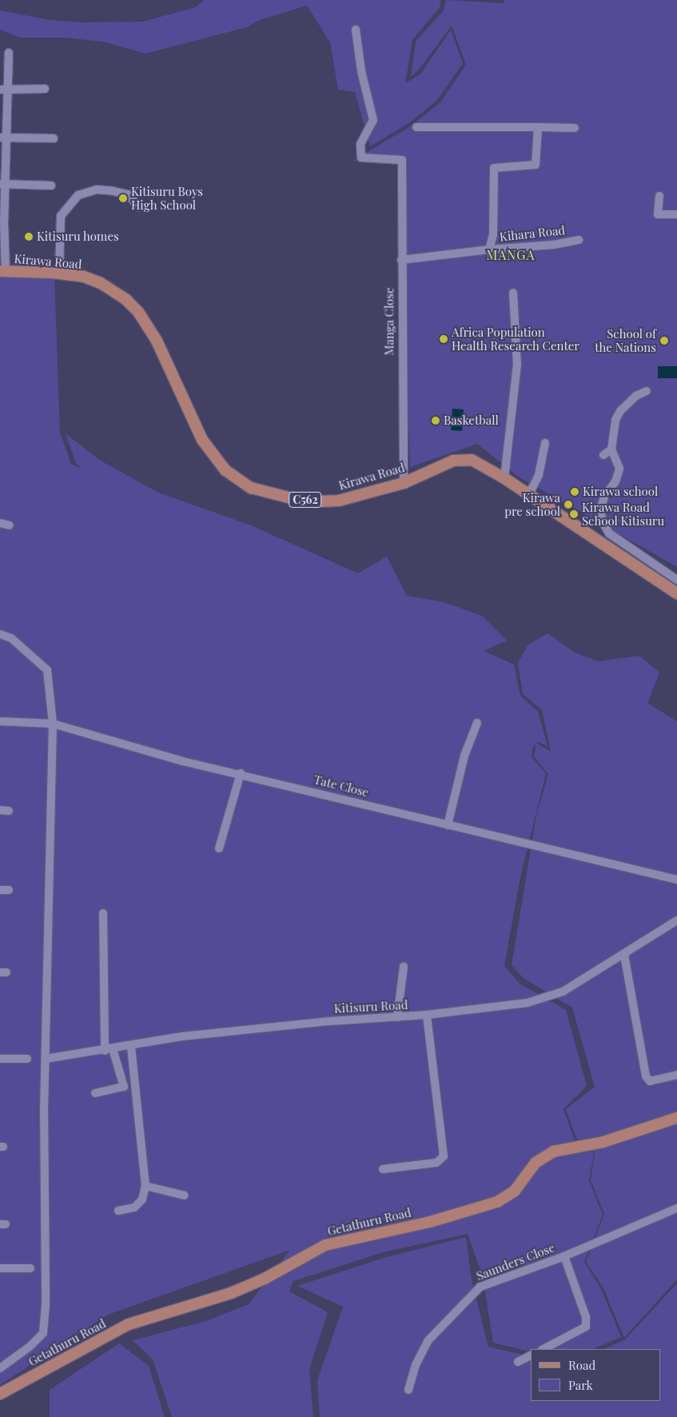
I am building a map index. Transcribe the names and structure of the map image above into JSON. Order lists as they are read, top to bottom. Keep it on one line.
{"streets":{"main road":["Kirawa Road","C562","Getathuru Road"],"street":["Kihara Road","Manga Close","Tate Close","Kitisuru Road","Saunders Close"]},"crossings":[["Kihara Road","Manga Close"],["Kirawa Road","Manga Close"]],"districts":["MANGA"],"places":["Kitisuru Boys High School","Kitisuru homes","Africa Population Health Research Center","School of the Nations","Basketball","Kirawa school","Kirawa pre school","Kirawa Road School Kitisuru"],"legend":["Road","Park"]}
